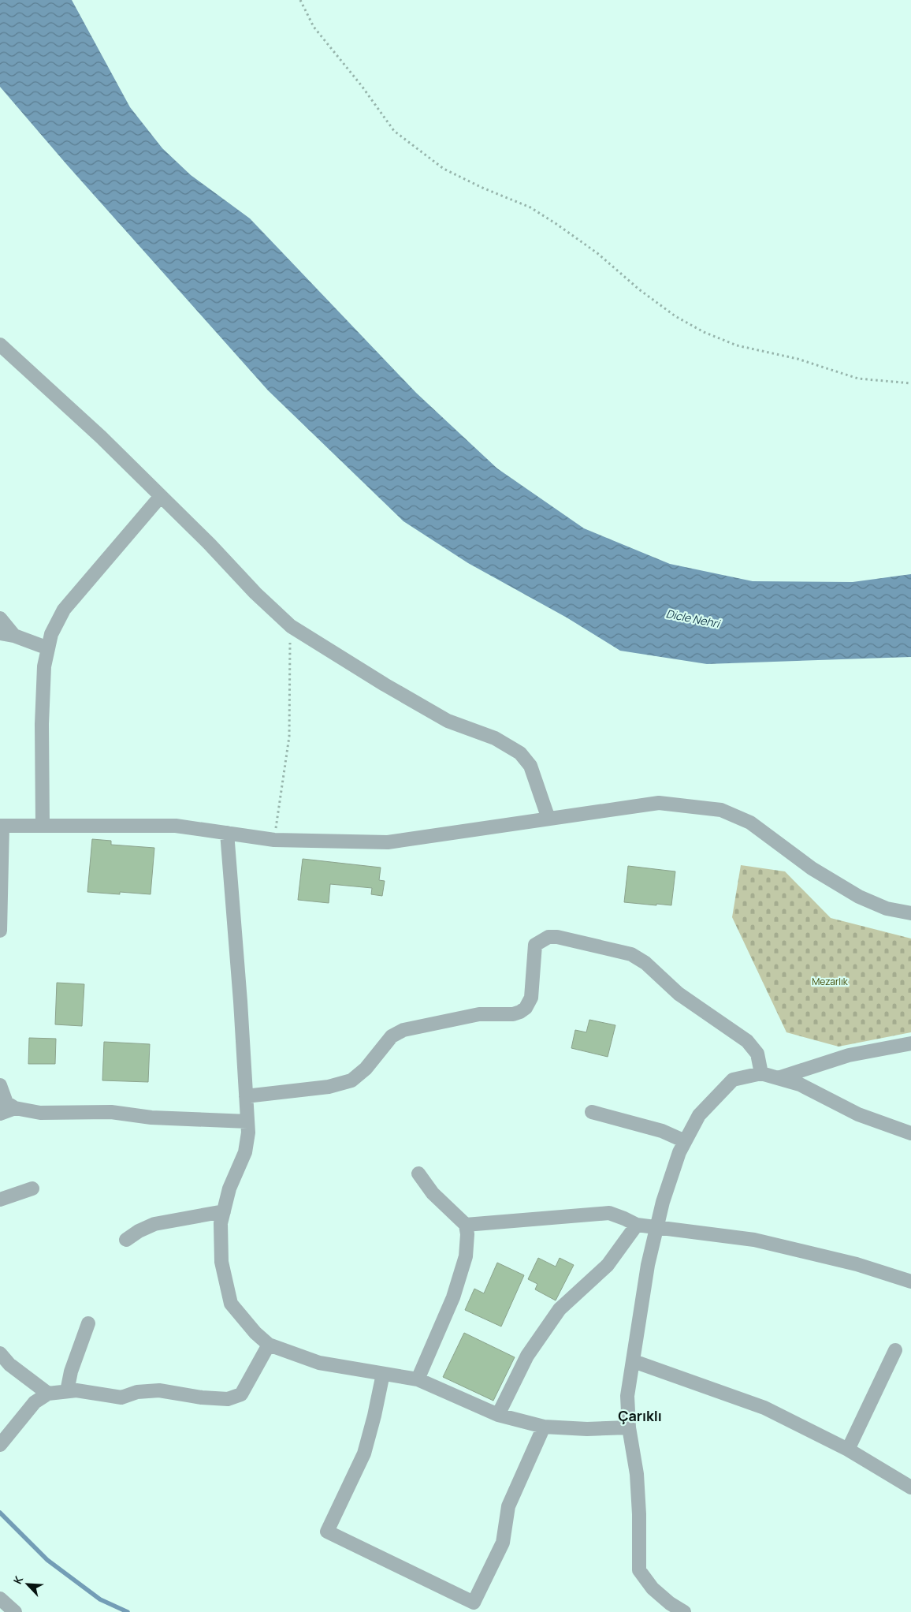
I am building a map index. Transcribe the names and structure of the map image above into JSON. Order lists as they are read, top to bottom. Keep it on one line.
{"districts":["Çarıklı"],"water":["Dicle Nehri"],"parks":["Mezarlık"],"north":"top left"}
